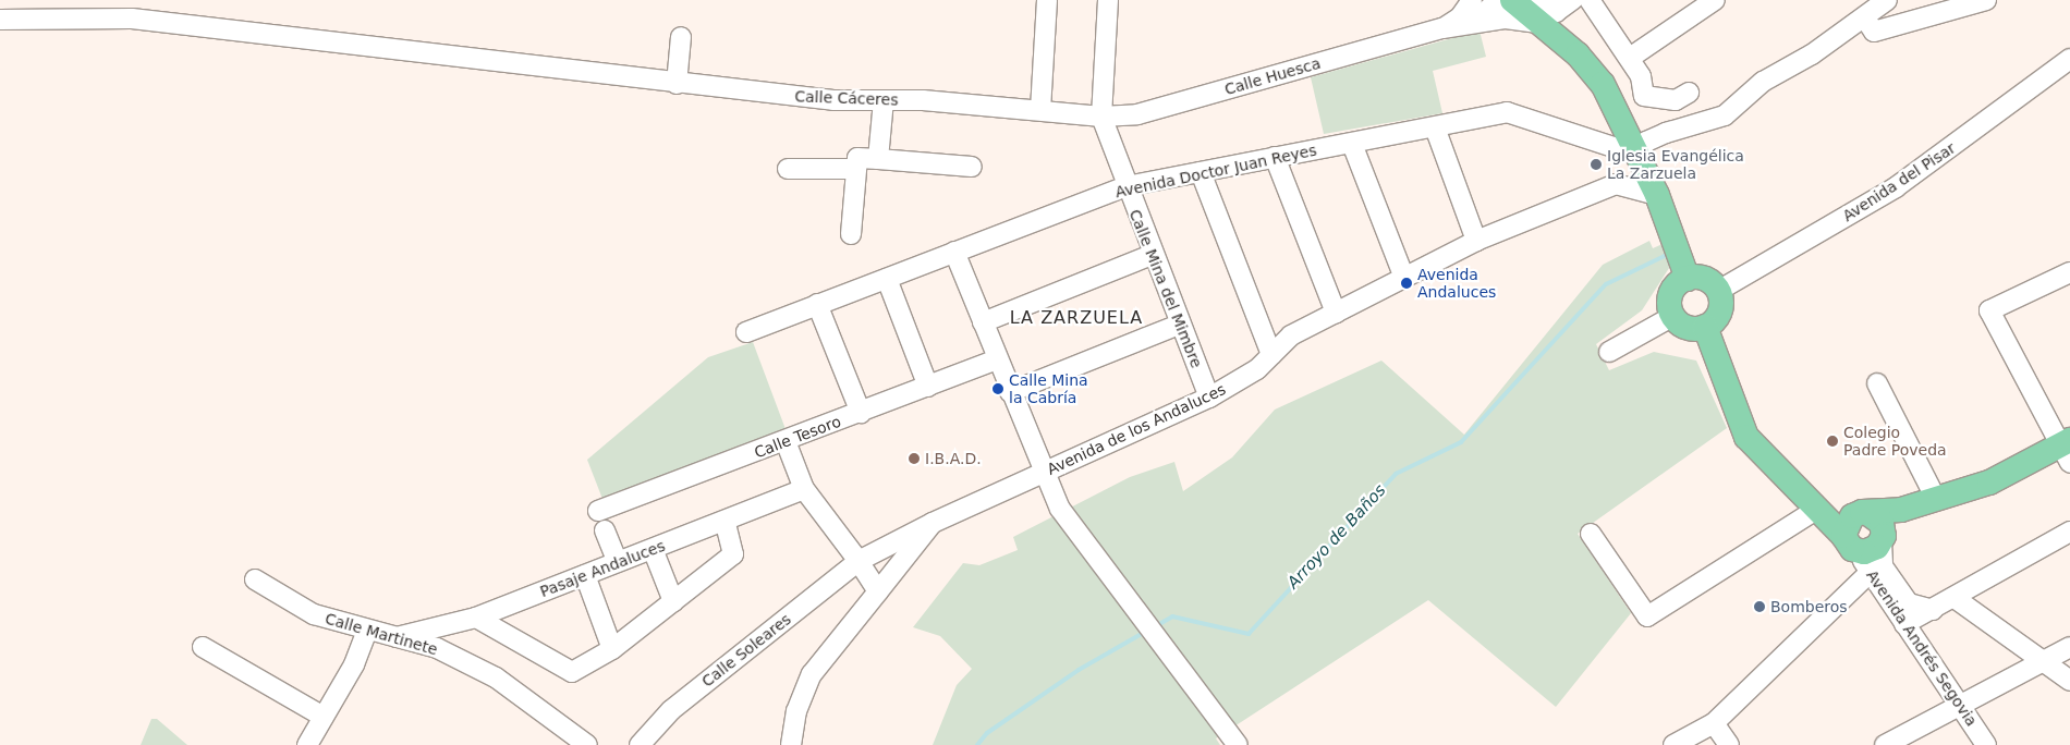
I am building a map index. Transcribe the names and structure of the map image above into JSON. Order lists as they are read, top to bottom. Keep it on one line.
{"streets":{"main road":["Avenida Andrés Segovia"],"street":["Calle Huesca","Calle Cáceres","Avenida Doctor Juan Reyes","Avenida del Pisar","Calle Mina del Mimbre","Avenida de los Andaluces","Calle Tesoro","Pasaje Andaluces","Calle Martinete","Calle Soleares"]},"crossings":[["Calle Huesca","Calle Cáceres"],["Calle Huesca","Calle Mina del Mimbre"],["Calle Cáceres","Calle Mina del Mimbre"],["Avenida Doctor Juan Reyes","Calle Mina del Mimbre"],["Avenida del Pisar","Avenida Andrés Segovia"],["Calle Mina del Mimbre","Avenida de los Andaluces"],["Avenida de los Andaluces","Calle Soleares"],["Pasaje Andaluces","Calle Martinete"]],"districts":["LA ZARZUELA"],"water":["Arroyo de Baños"],"places":["Iglesia Evangélica La Zarzuela","Avenida Andaluces","Calle Mina la Cabría","Colegio Padre Poveda","I.B.A.D.","Bomberos"]}
